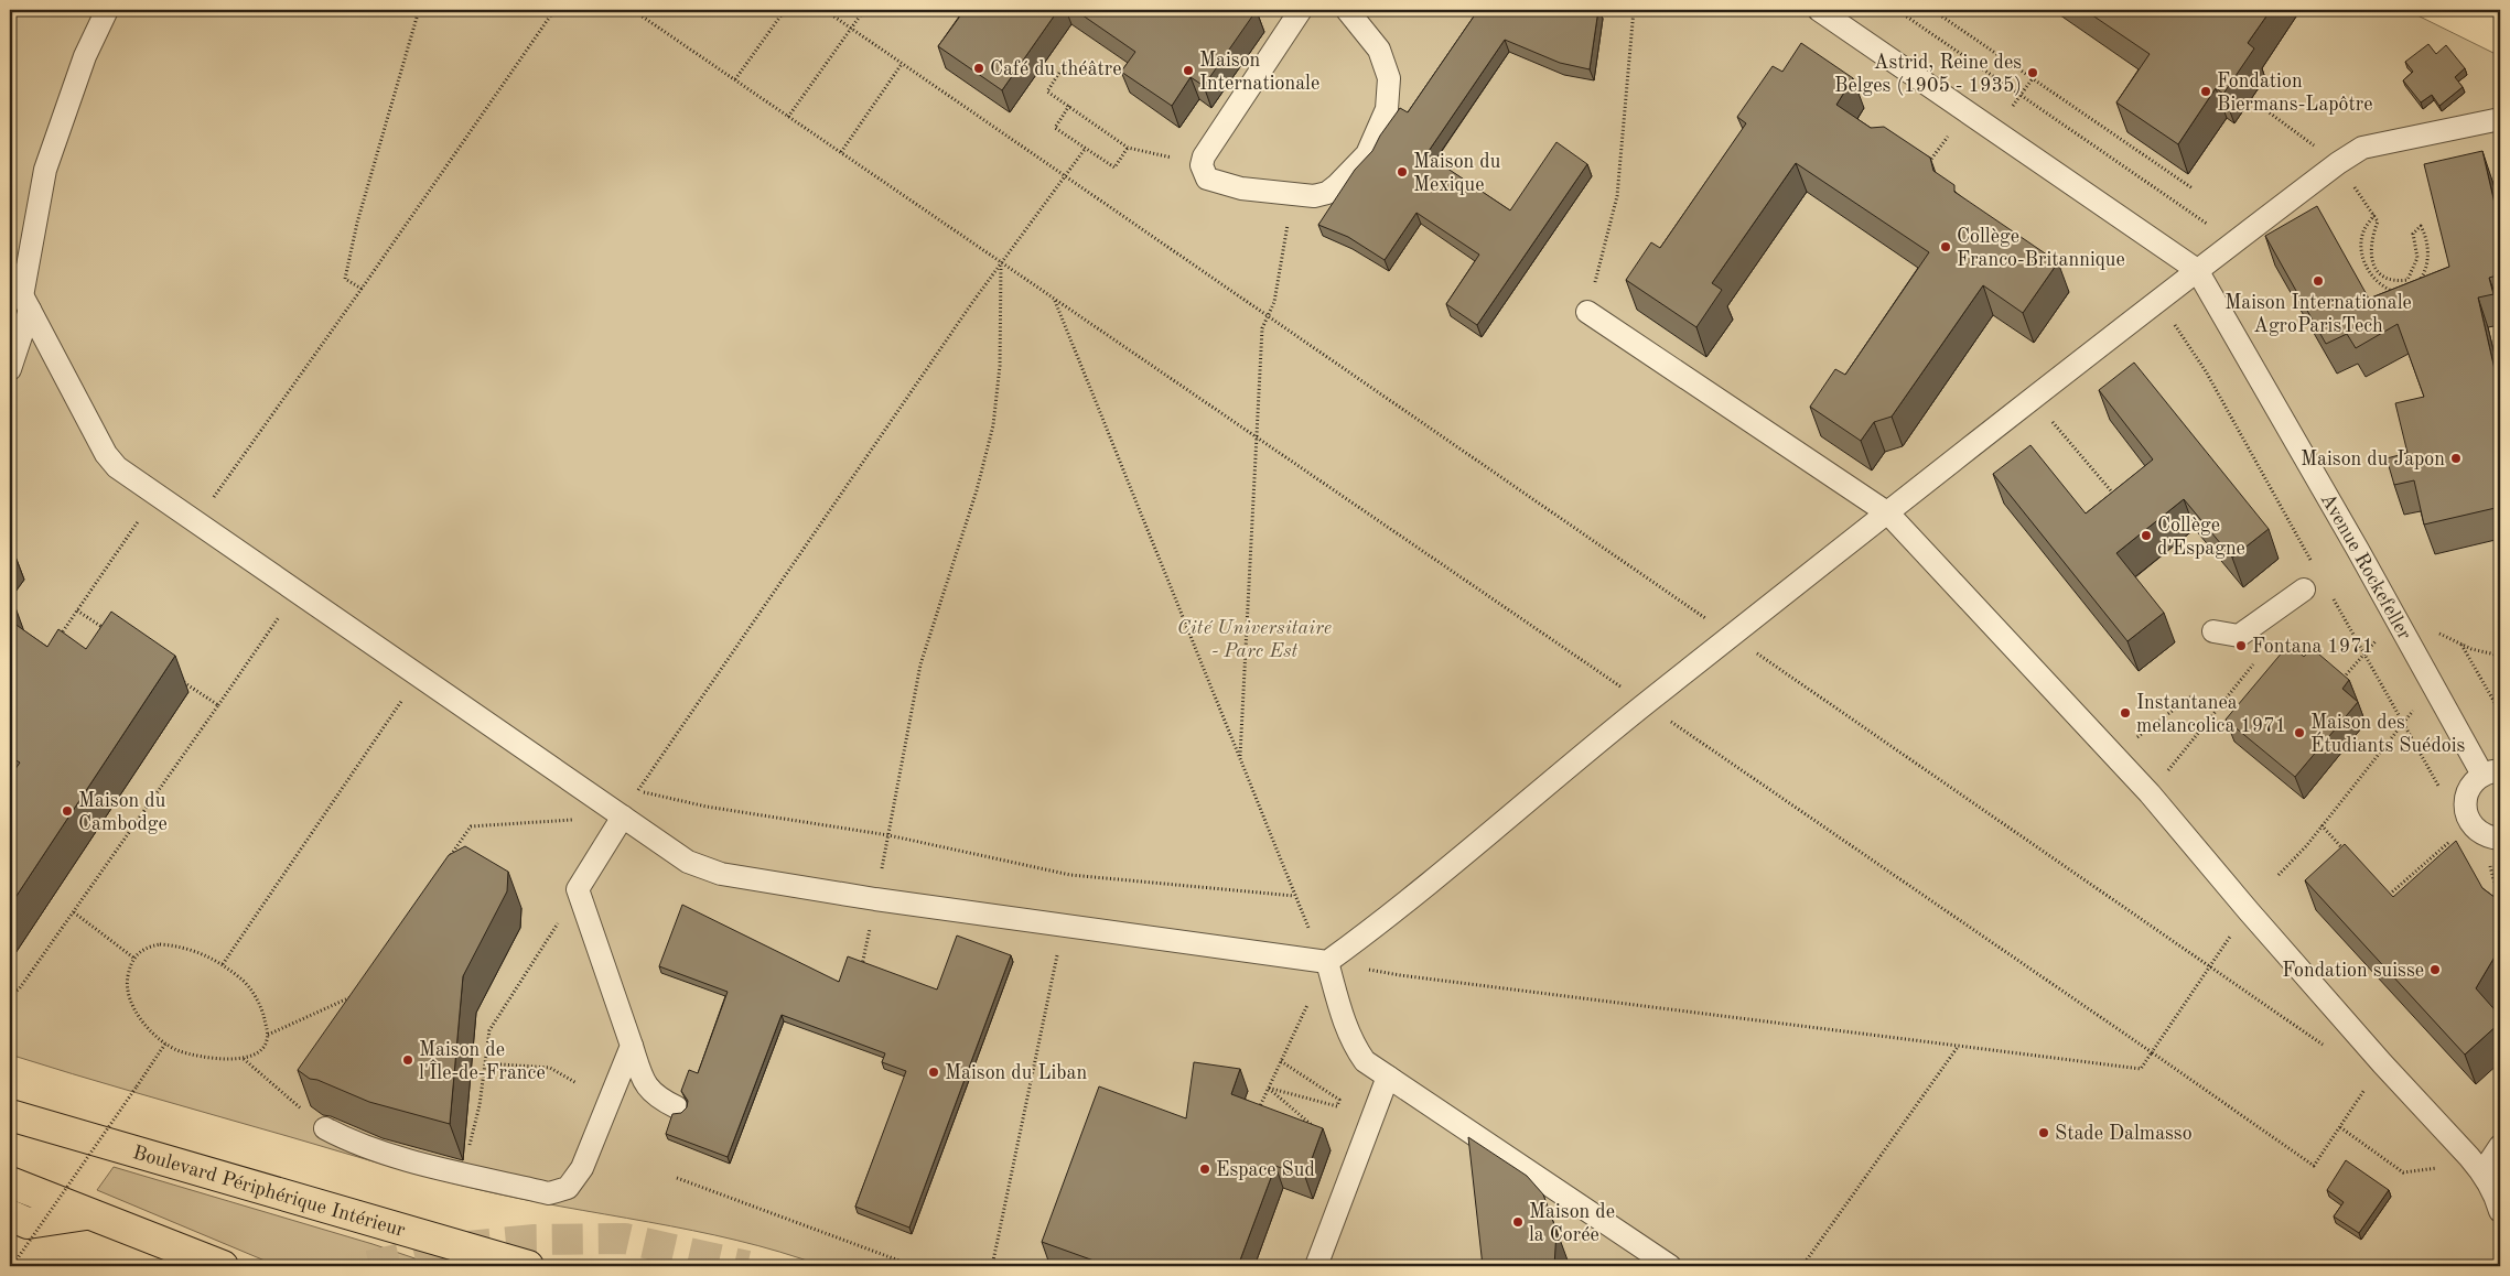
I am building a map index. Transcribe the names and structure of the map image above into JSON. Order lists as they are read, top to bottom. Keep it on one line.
{"streets":{"highway":["Boulevard Périphérique Intérieur"],"lane":["Avenue Rockefeller"]},"parks":["Cité Universitaire - Parc Est"],"places":["Café du théâtre","Maison Internationale","Astrid, Reine des Belges (1905 - 1935)","Fondation Biermans-Lapôtre","Maison du Mexique","Collège Franco-Britannique","Maison Internationale AgroParisTech","Maison du Japon","Collège d'Espagne","Fontana 1971","Instantanea melancolica 1971","Maison des Étudiants Suédois","Maison du Cambodge","Fondation suisse","Maison de l'Île-de-France","Maison du Liban","Stade Dalmasso","Espace Sud","Maison de la Corée"]}
